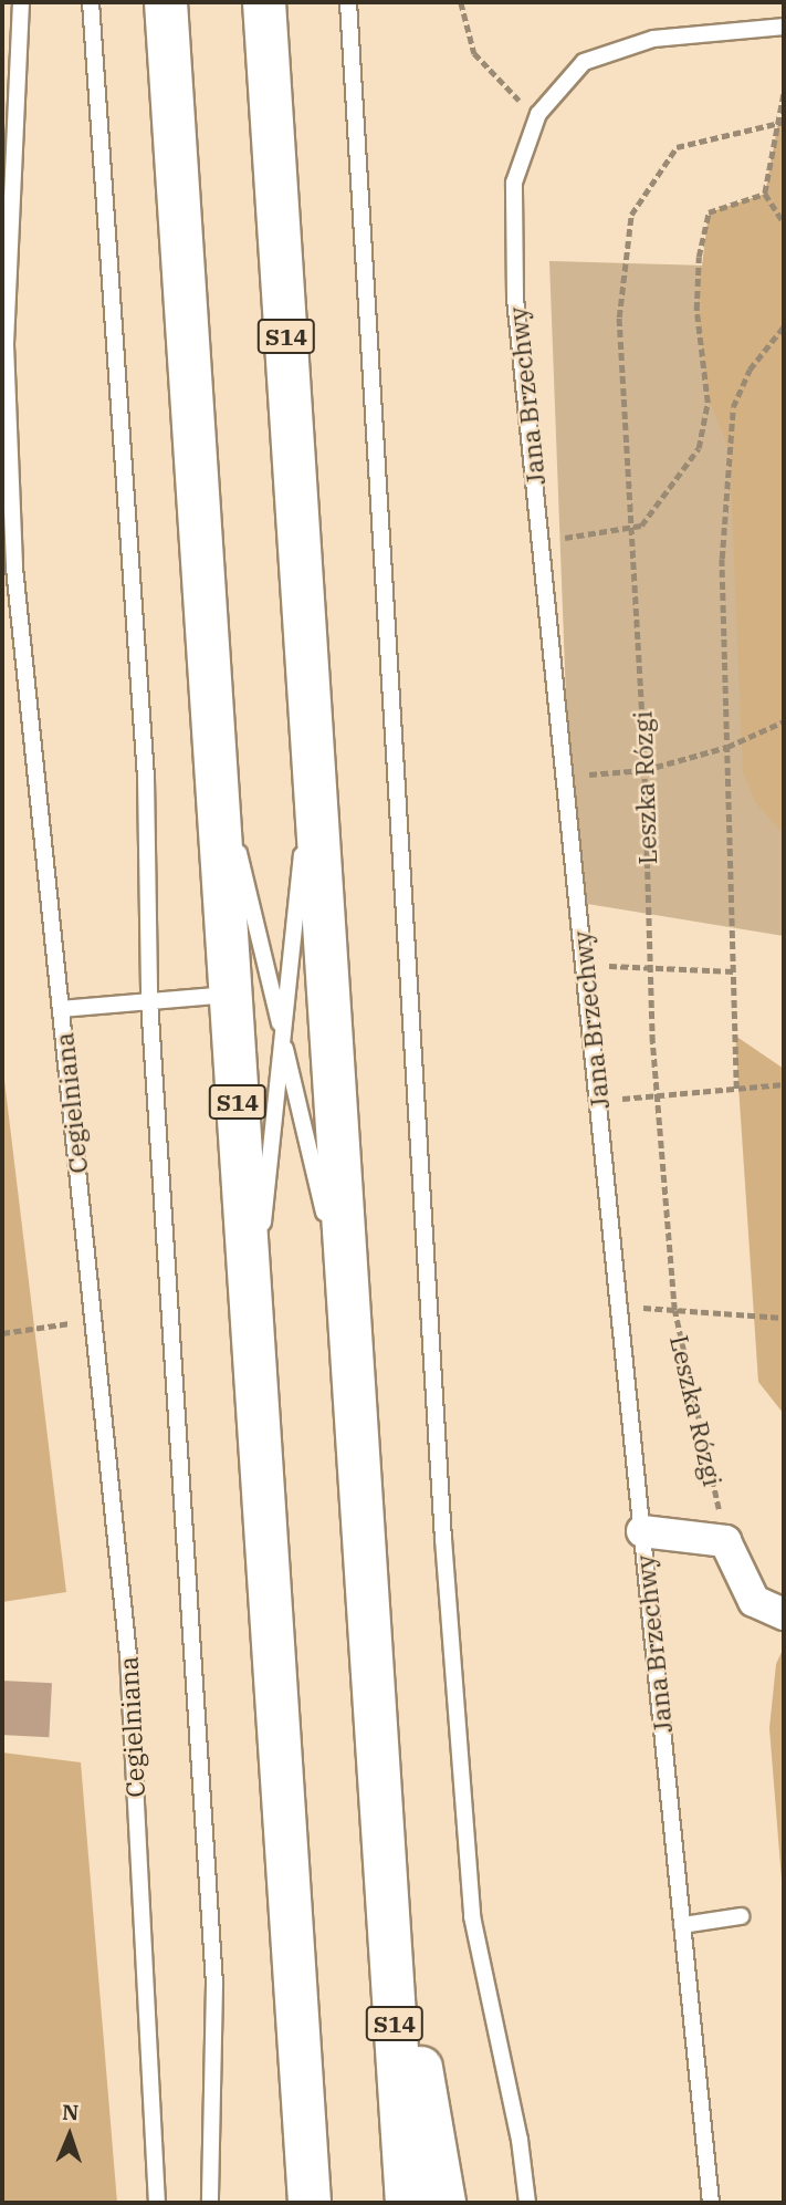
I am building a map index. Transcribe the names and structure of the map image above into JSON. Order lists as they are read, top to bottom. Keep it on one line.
{"streets":{"highway":["S14"],"lane":["Jana Brzechwy","Cegielniana"],"path":["Leszka Rózgi"]},"north":"top"}
